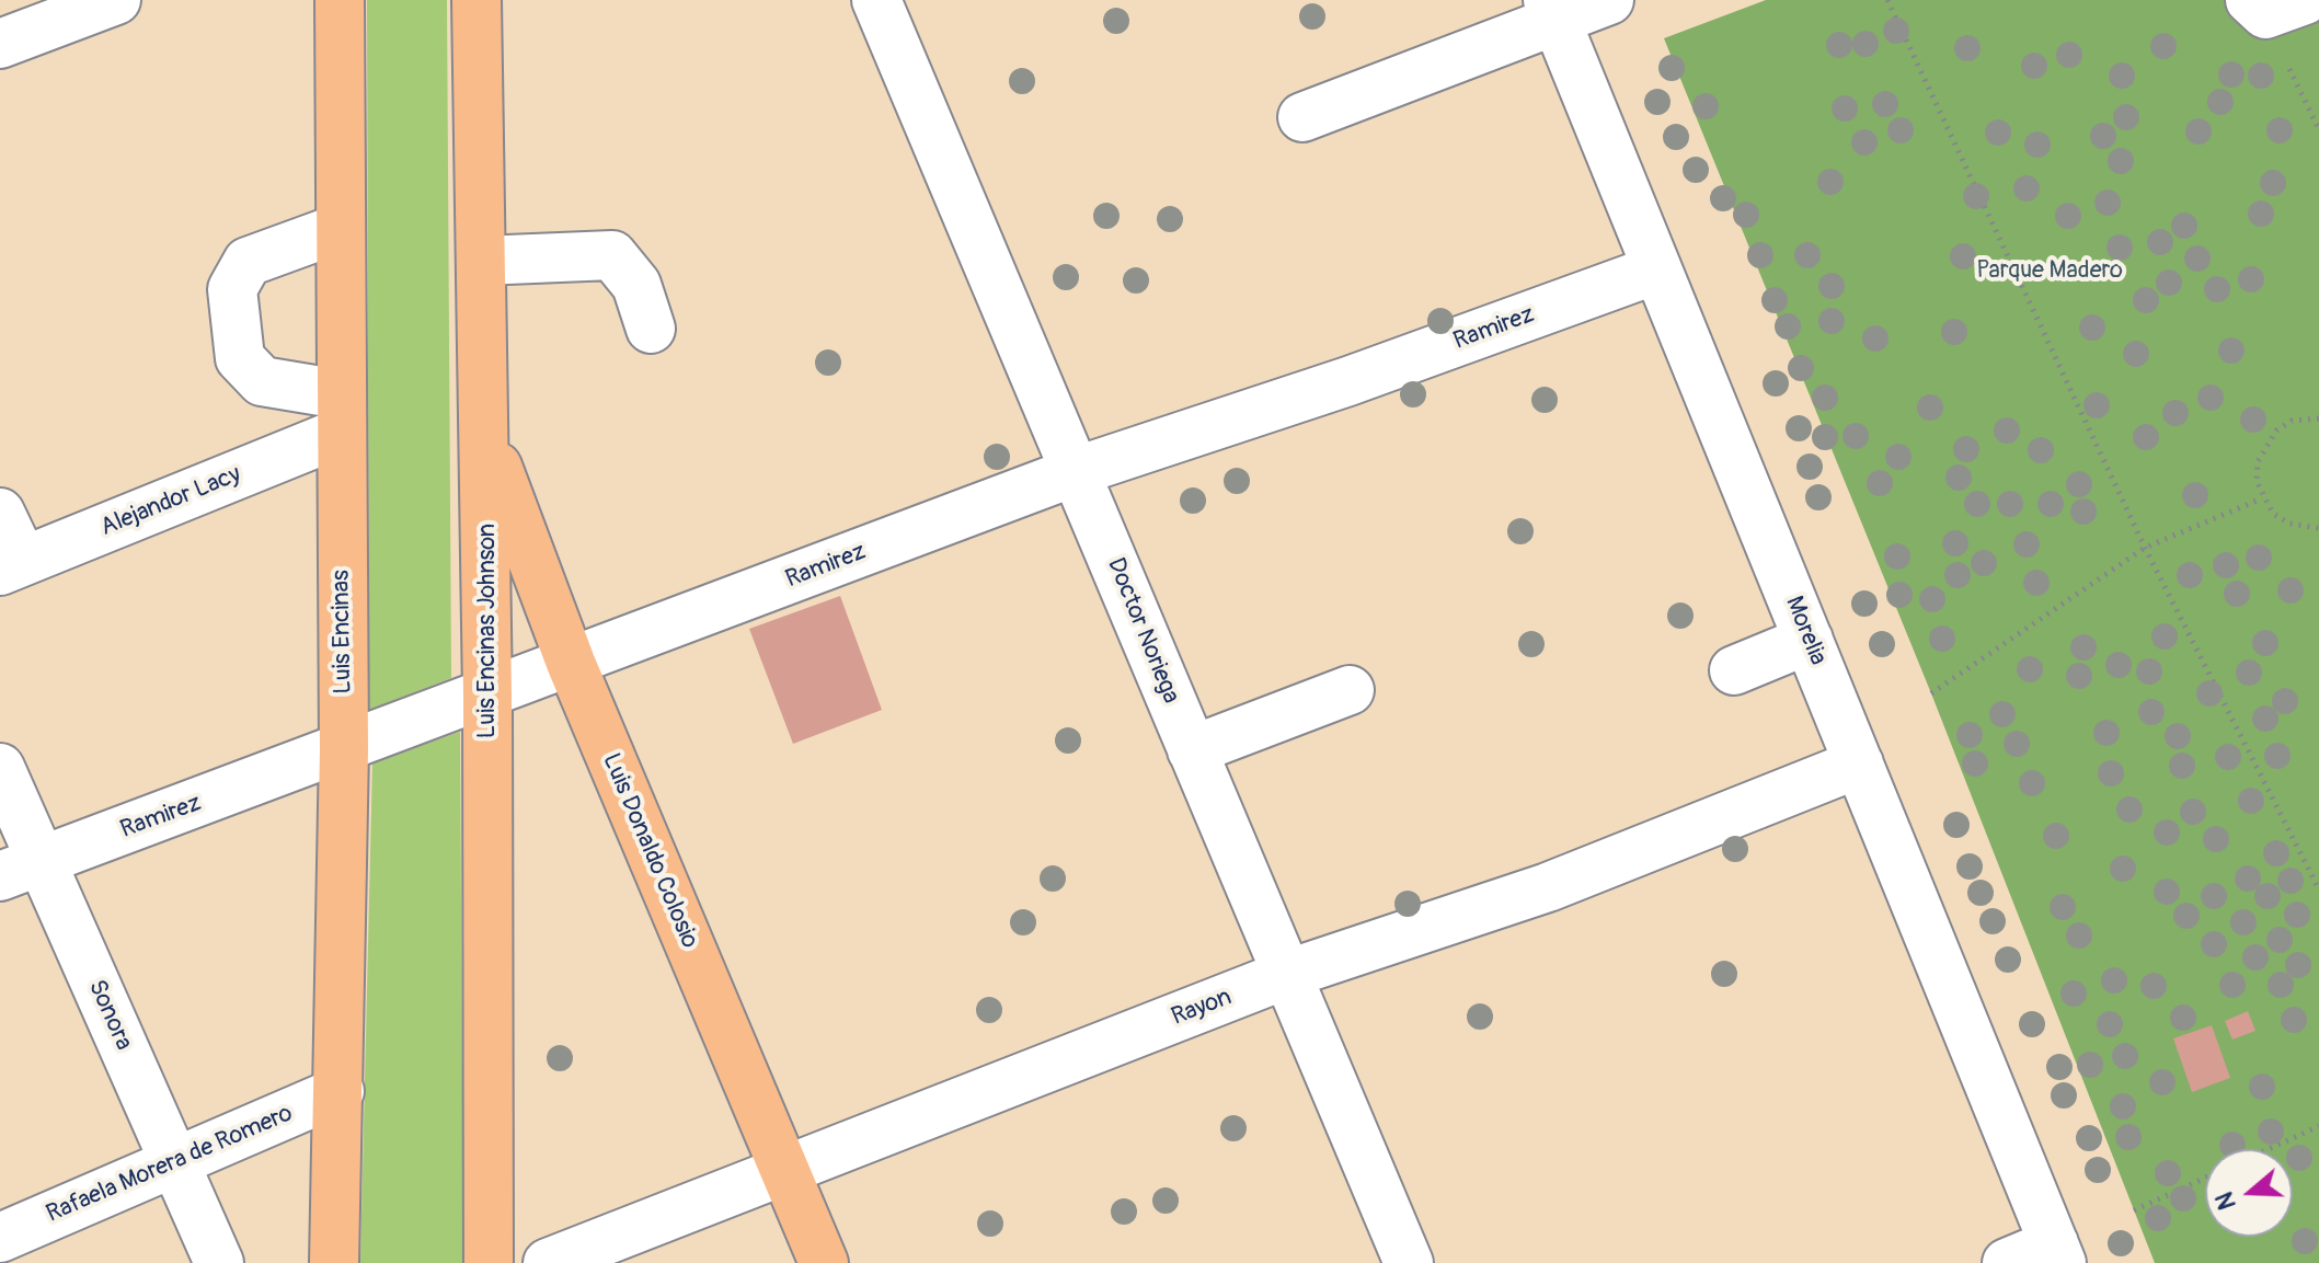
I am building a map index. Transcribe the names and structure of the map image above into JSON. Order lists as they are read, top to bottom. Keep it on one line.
{"streets":{"main road":["Luis Encinas Johnson","Luis Encinas","Luis Donaldo Colosio"],"street":["Ramirez","Alejandor Lacy","Doctor Noriega","Morelia","Rayon","Sonora","Rafaela Morera de Romero"]},"crossings":[["Ramirez","Luis Encinas Johnson"],["Ramirez","Doctor Noriega"],["Ramirez","Morelia"],["Ramirez","Luis Encinas"],["Ramirez","Luis Donaldo Colosio"],["Ramirez","Sonora"],["Alejandor Lacy","Luis Encinas"],["Luis Encinas Johnson","Luis Donaldo Colosio"],["Doctor Noriega","Rayon"],["Morelia","Rayon"],["Luis Encinas","Rafaela Morera de Romero"],["Luis Donaldo Colosio","Rayon"],["Sonora","Rafaela Morera de Romero"]],"parks":["Parque Madero"],"north":"left"}
